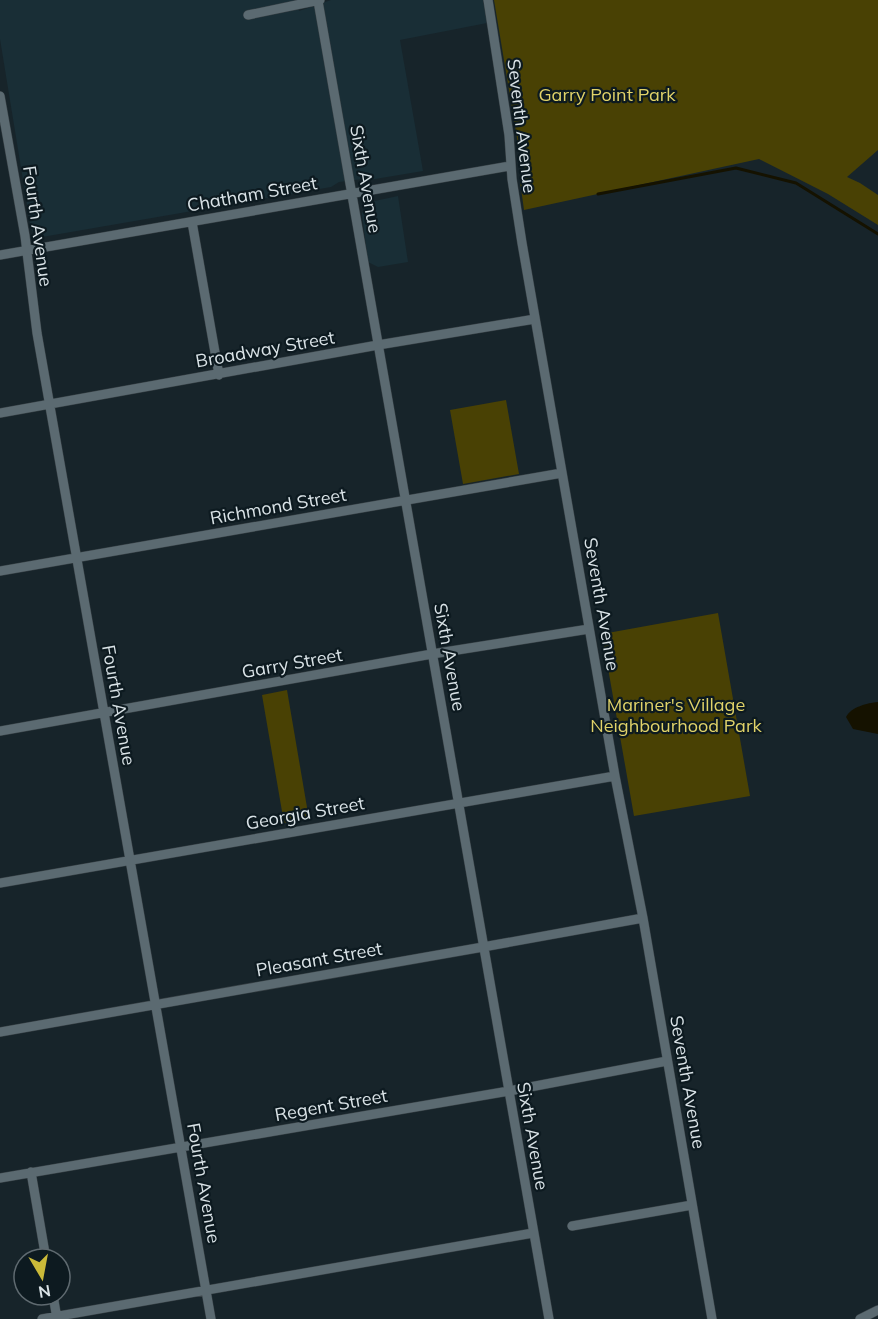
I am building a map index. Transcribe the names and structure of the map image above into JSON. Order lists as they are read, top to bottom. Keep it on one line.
{"streets":{"street":["Seventh Avenue","Sixth Avenue","Chatham Street","Fourth Avenue","Broadway Street","Richmond Street","Garry Street","Georgia Street","Pleasant Street","Regent Street"]},"crossings":[["Seventh Avenue","Chatham Street"],["Seventh Avenue","Broadway Street"],["Seventh Avenue","Richmond Street"],["Seventh Avenue","Garry Street"],["Seventh Avenue","Georgia Street"],["Seventh Avenue","Pleasant Street"],["Seventh Avenue","Regent Street"],["Sixth Avenue","Chatham Street"],["Sixth Avenue","Broadway Street"],["Sixth Avenue","Richmond Street"],["Sixth Avenue","Garry Street"],["Sixth Avenue","Georgia Street"],["Sixth Avenue","Pleasant Street"],["Sixth Avenue","Regent Street"],["Chatham Street","Fourth Avenue"],["Fourth Avenue","Broadway Street"],["Fourth Avenue","Richmond Street"],["Fourth Avenue","Garry Street"],["Fourth Avenue","Georgia Street"],["Fourth Avenue","Pleasant Street"],["Fourth Avenue","Regent Street"]],"parks":["Garry Point Park","Mariner's Village Neighbourhood Park"],"north":"bottom"}
